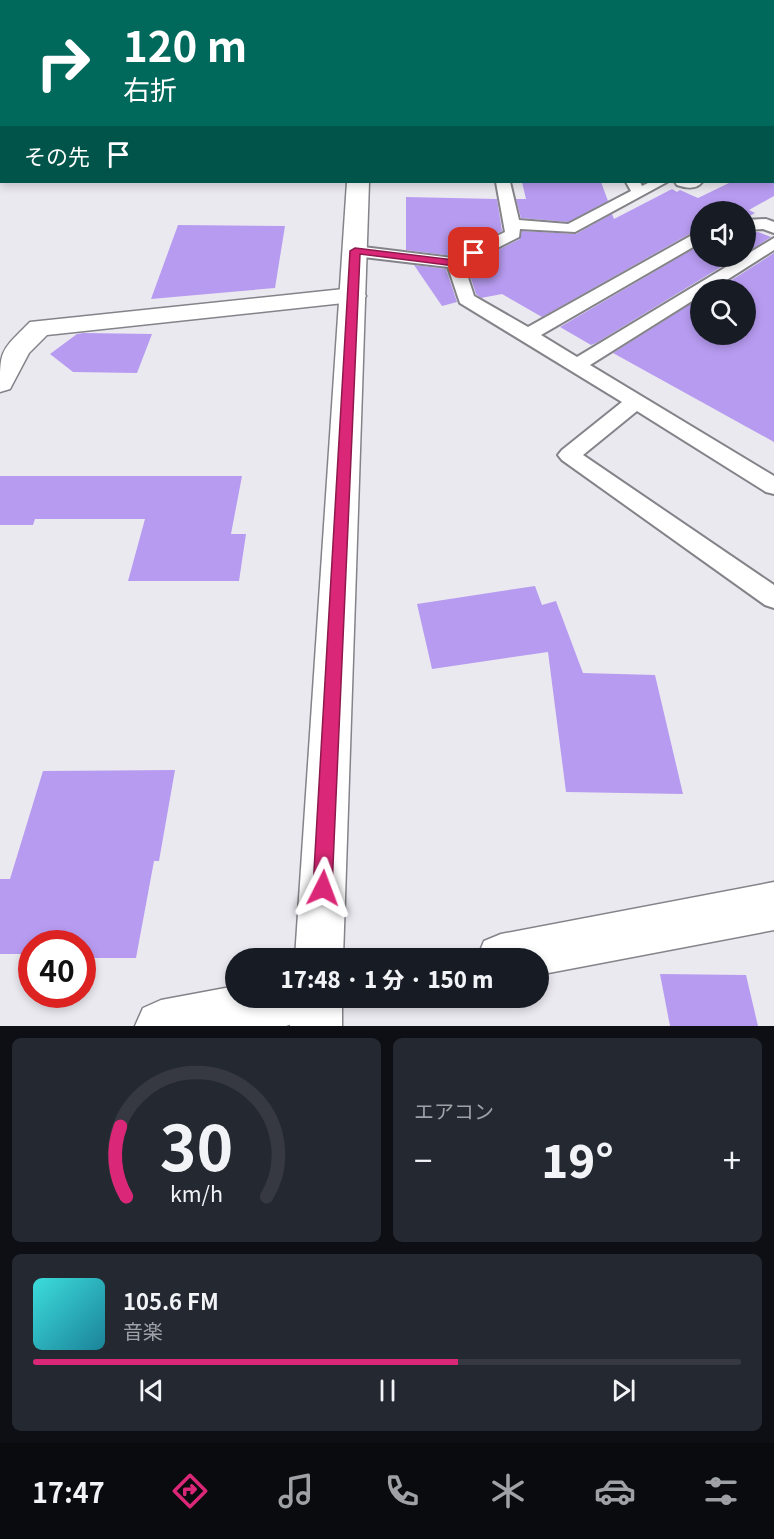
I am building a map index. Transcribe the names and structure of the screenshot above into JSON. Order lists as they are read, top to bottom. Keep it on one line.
{"page":{"turn":["120 m","右折"],"then":"その先","limit":"40","trip":"17:48 · 1 分 · 150 m","tile":"エアコン","heat":["−","19°","+"],"song":["105.6 FM","音楽"],"tabs":"17:47","gauge":["30","km/h"]}}
